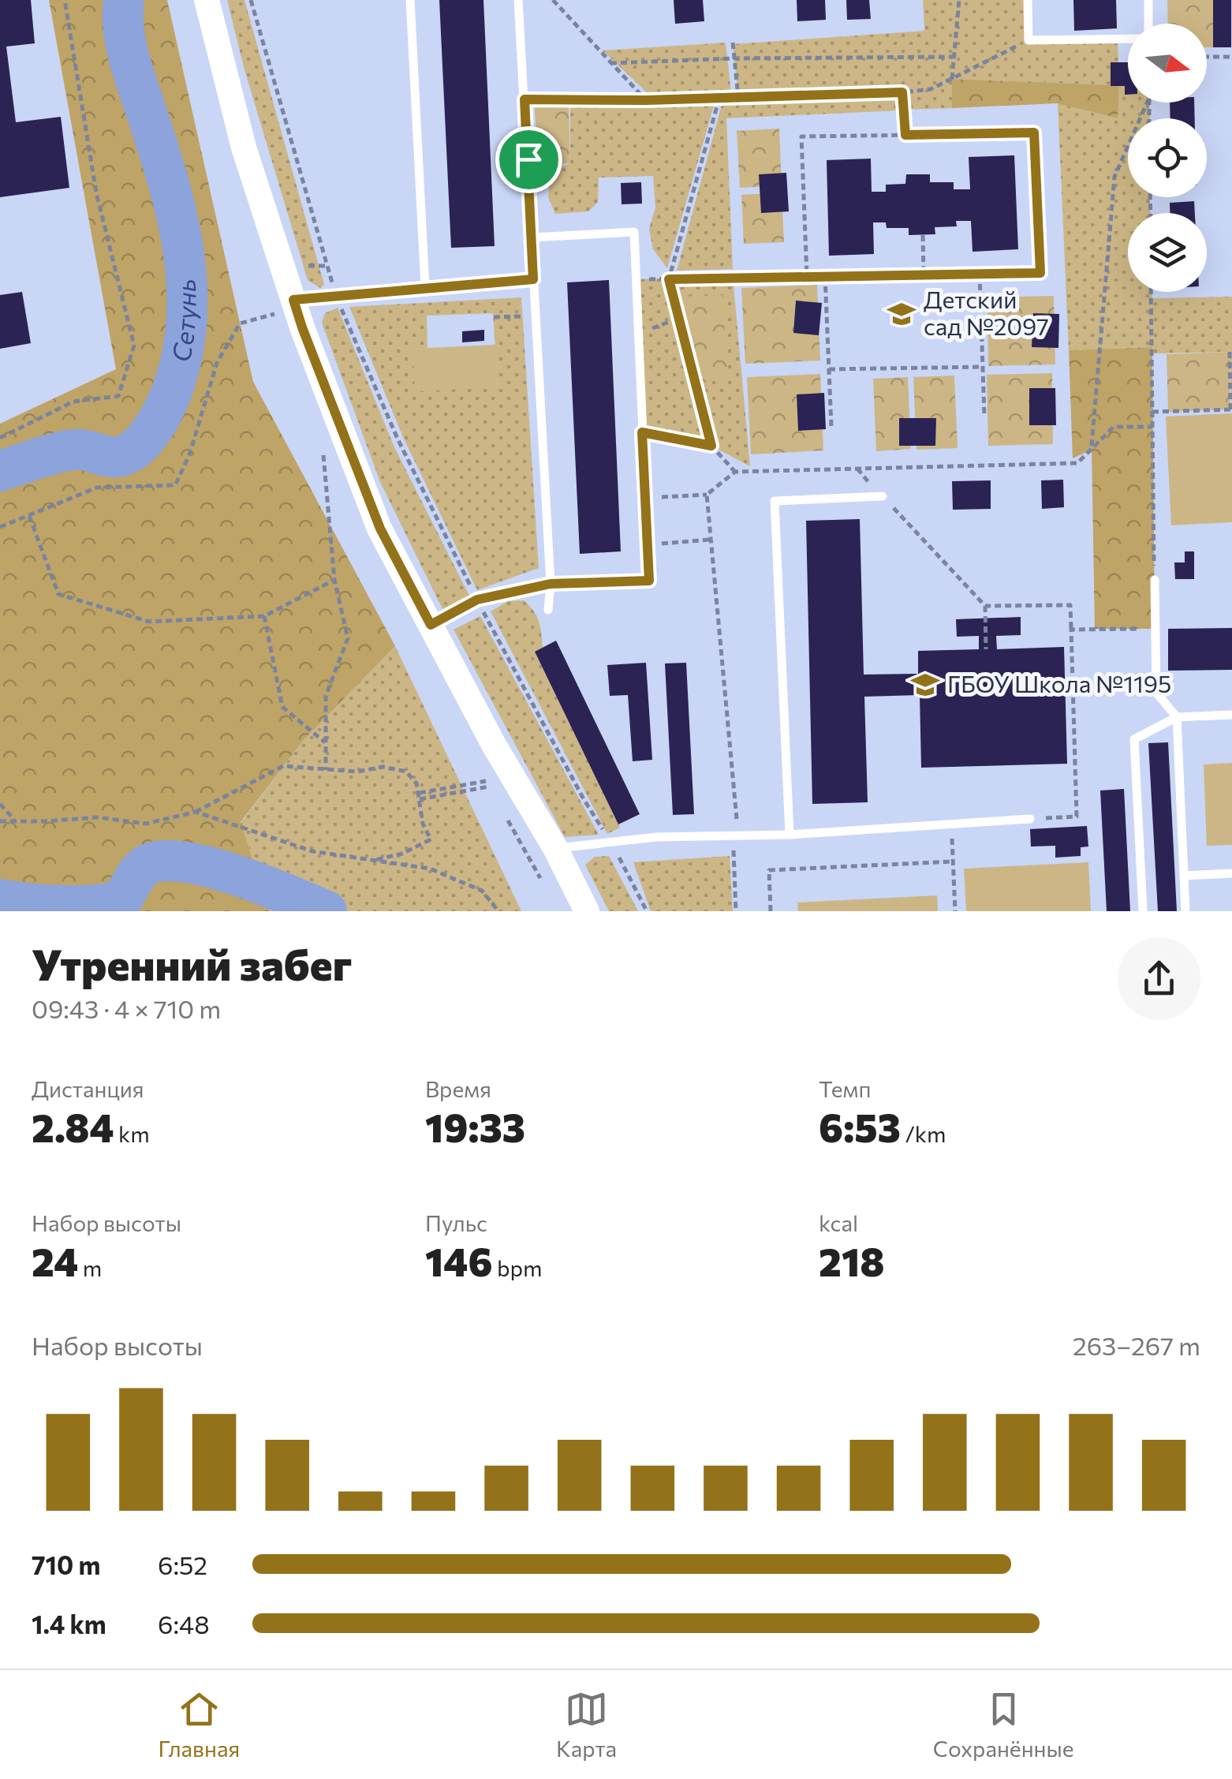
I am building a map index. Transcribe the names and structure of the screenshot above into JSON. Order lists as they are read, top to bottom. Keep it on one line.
{"water":["Сетунь"],"places":{"school or university":["Детский сад №2097","ГБОУ Школа №1195"]},"north":"right","page":{"heading":["Утренний забег","09:43 · 4 × 710 m"],"stats":[["Дистанция","2.84 km"],["Время","19:33"],["Темп","6:53 /km"],["Набор высоты","24 m"],["Пульс","146 bpm"],["kcal","218"]],"chart":["Набор высоты","263–267 m"],"list":[{"name":"710 m","note":"6:52"},{"name":"1.4 km","note":"6:48"}],"tabs":["Главная","Карта","Сохранённые"]}}
